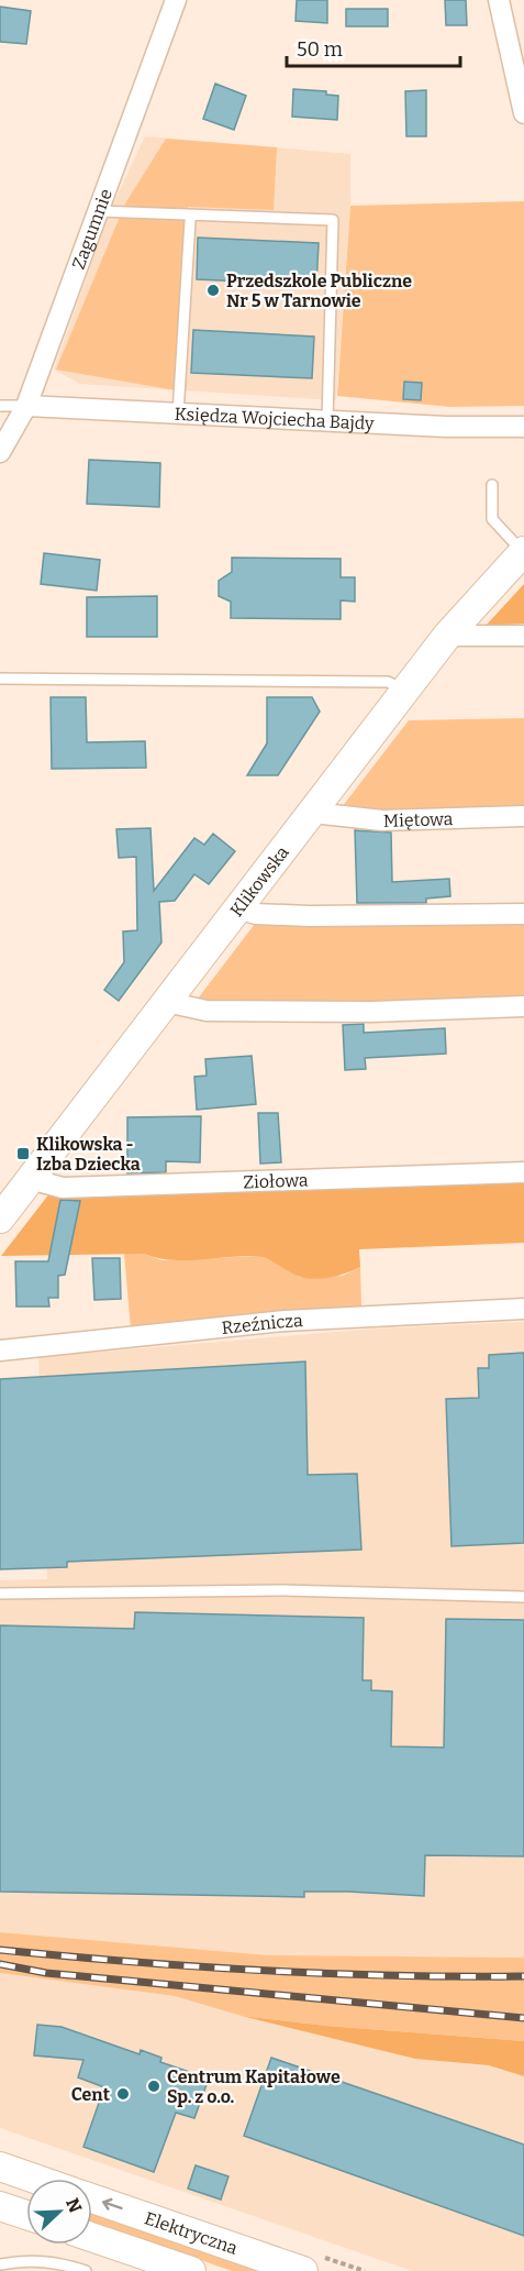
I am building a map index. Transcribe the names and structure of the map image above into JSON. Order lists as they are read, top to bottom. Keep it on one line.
{"streets":{"street":["Zagumnie","Księdza Wojciecha Bajdy","Miętowa","Klikowska","Ziołowa","Rzeźnicza","Elektryczna"]},"crossings":[["Zagumnie","Księdza Wojciecha Bajdy"],["Miętowa","Klikowska"],["Klikowska","Ziołowa"]],"places":{"other":["Przedszkole Publiczne Nr 5 w Tarnowie","Centrum Kapitałowe Sp. z o.o.","Cent"],"transit":["Klikowska - Izba Dziecka"]},"scale_bar":"50 m","north":"top right"}
